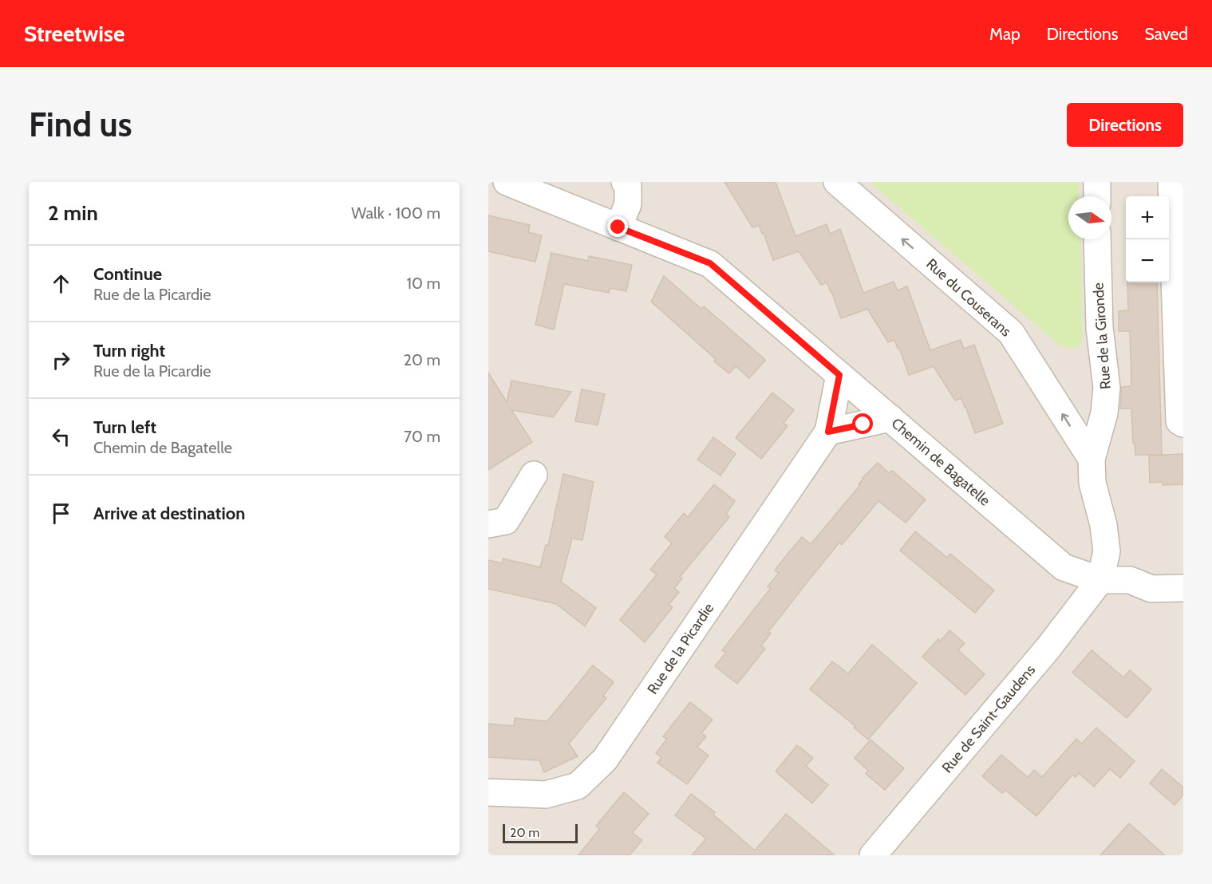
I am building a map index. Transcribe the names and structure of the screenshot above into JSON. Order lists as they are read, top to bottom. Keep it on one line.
{"streets":{"street":["Rue du Couserans","Rue de la Gironde","Chemin de Bagatelle","Rue de la Picardie","Rue de Saint-Gaudens"]},"crossings":[["Rue du Couserans","Rue de la Gironde"],["Rue de la Gironde","Chemin de Bagatelle"],["Rue de la Gironde","Rue de Saint-Gaudens"],["Chemin de Bagatelle","Rue de la Picardie"],["Chemin de Bagatelle","Rue de Saint-Gaudens"]],"one_way":["Rue du Couserans"],"scale_bar":"20 m","north":"right","page":{"header":"Streetwise","nav":["Map","Directions","Saved"],"buttons":"Directions","title":"Find us","heading":["2 min","Walk · 100 m"],"map_buttons":["+","−"],"list":[["Continue","Rue de la Picardie","10 m"],["Turn right","Rue de la Picardie","20 m"],["Turn left","Chemin de Bagatelle","70 m"],"Arrive at destination"],"scale":"20 m"}}
